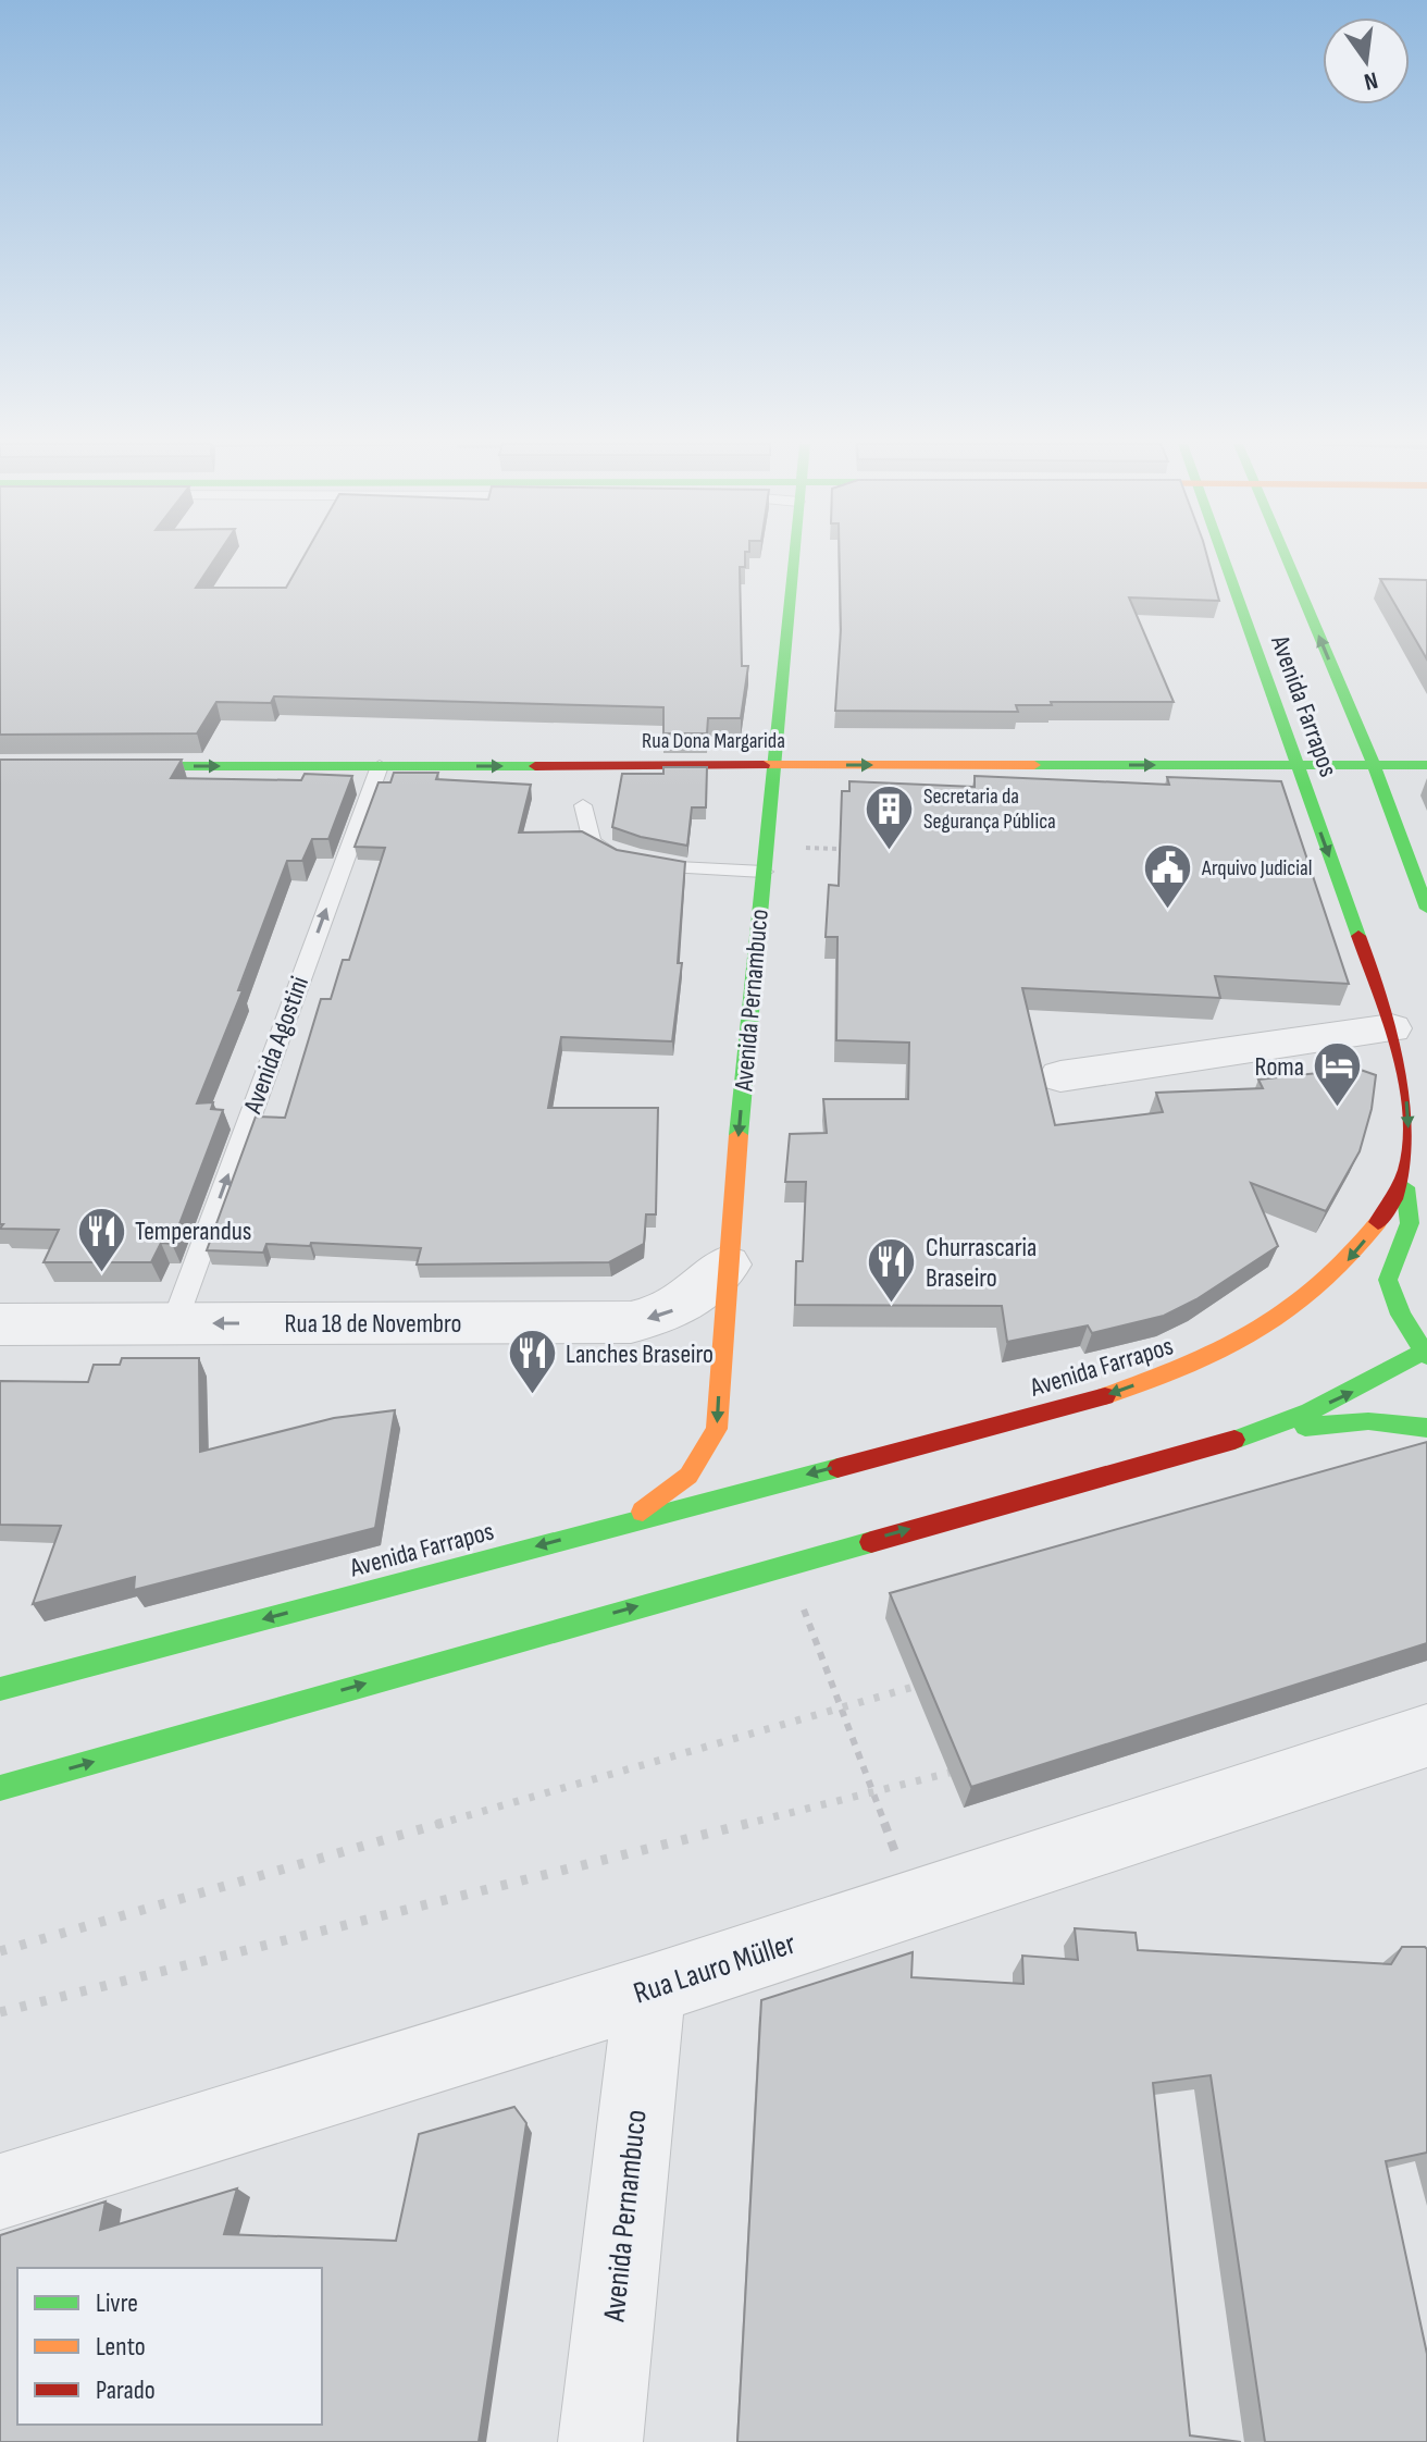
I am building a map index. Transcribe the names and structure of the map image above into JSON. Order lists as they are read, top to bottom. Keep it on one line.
{"streets":{"main road":["Avenida Farrapos","Rua Dona Margarida","Avenida Pernambuco"],"street":["Rua 18 de Novembro","Rua Lauro Müller"],"lane":["Avenida Agostini"]},"crossings":[["Avenida Farrapos","Rua Dona Margarida"],["Avenida Farrapos","Avenida Pernambuco"],["Rua Dona Margarida","Avenida Pernambuco"],["Rua Dona Margarida","Avenida Agostini"],["Avenida Pernambuco","Rua 18 de Novembro"],["Avenida Pernambuco","Rua Lauro Müller"],["Avenida Agostini","Rua 18 de Novembro"]],"one_way":["Rua Dona Margarida","Avenida Pernambuco","Avenida Agostini","Rua 18 de Novembro"],"places":{"building":["Secretaria da Segurança Pública"],"public building":["Arquivo Judicial"],"hotel":["Roma"],"restaurant":["Temperandus","Churrascaria Braseiro","Lanches Braseiro"]},"legend":["Livre","Lento","Parado"],"north":"bottom"}
